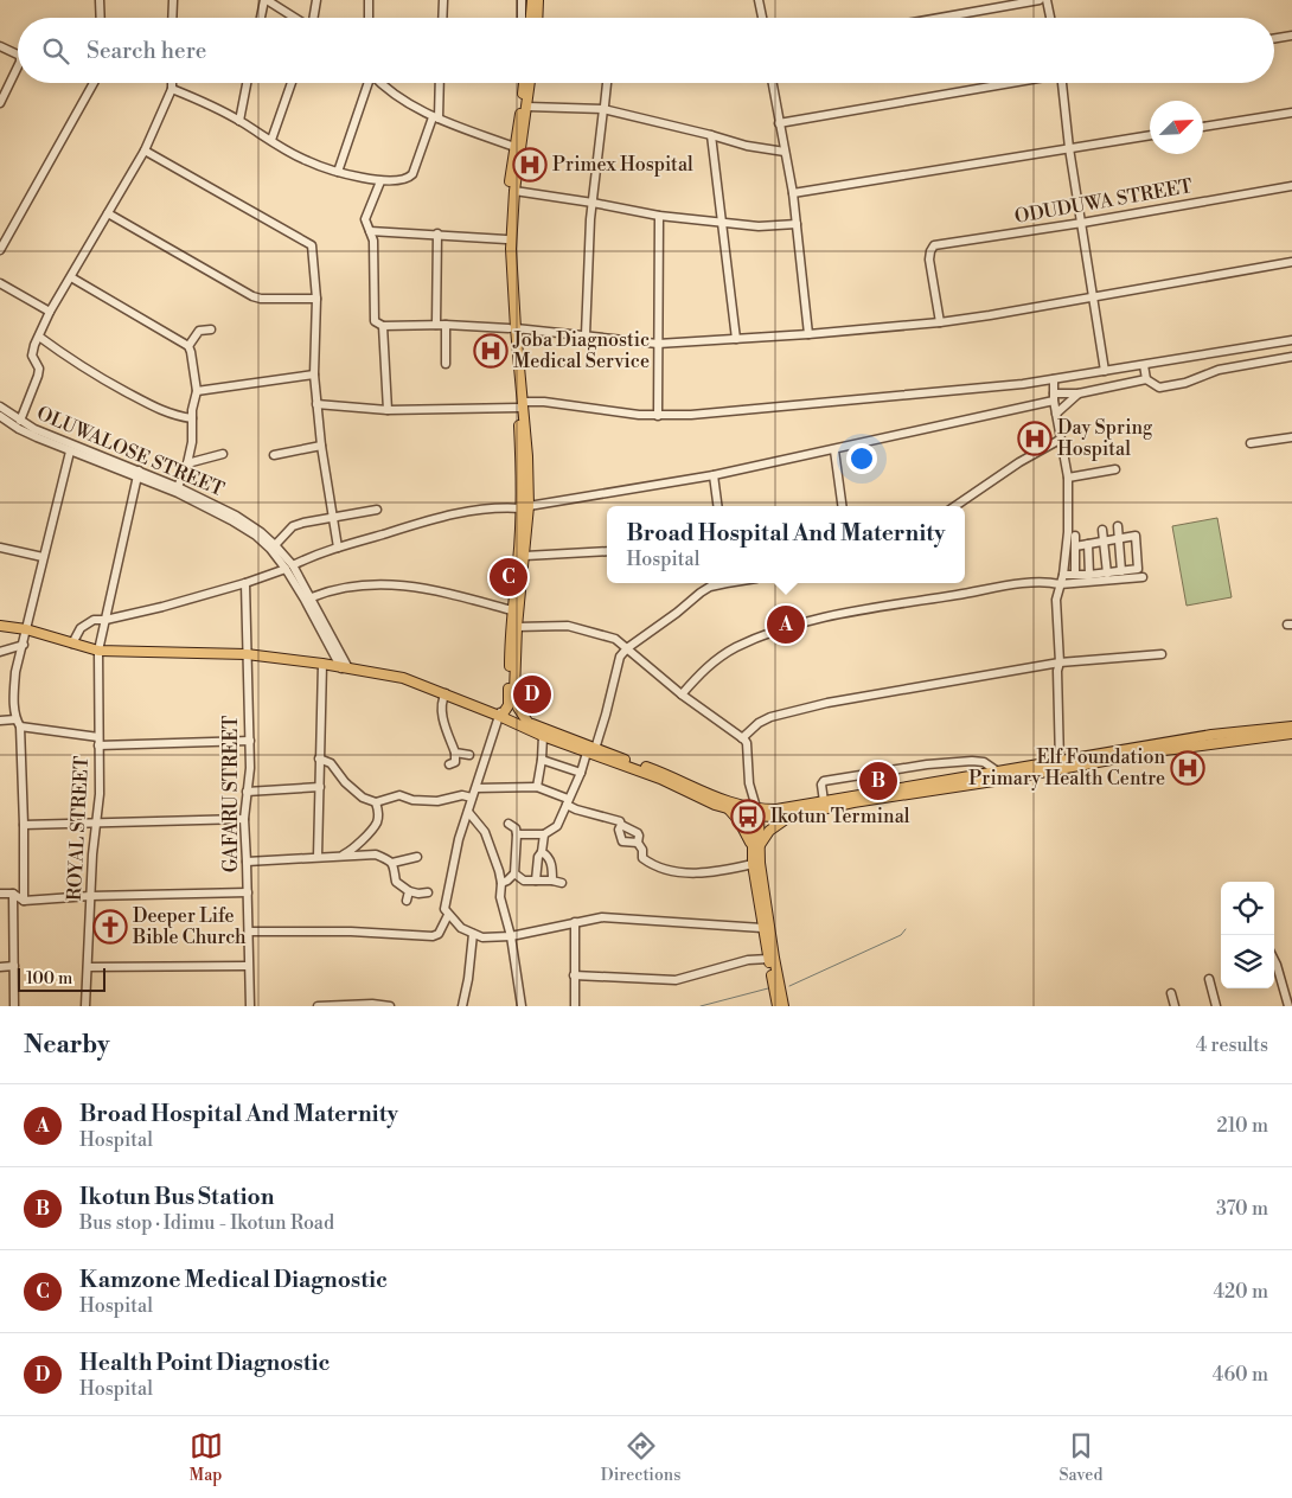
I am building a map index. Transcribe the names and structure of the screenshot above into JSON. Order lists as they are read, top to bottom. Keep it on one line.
{"streets":{"street":["ODUDUWA STREET","OLUWALOSE STREET","GAFARU STREET","ROYAL STREET"]},"crossings":[["OLUWALOSE STREET","ROYAL STREET"]],"places":{"hospital":["Primex Hospital","Joba Diagnostic Medical Service","Day Spring Hospital","Elf Foundation Primary Health Centre"],"bus stop":["Ikotun Terminal"],"church":["Deeper Life Bible Church"]},"scale_bar":"100 m","north":"top right","page":{"search":"Search here","popup":["Broad Hospital And Maternity","Hospital"],"pins":["C","A","D","B"],"scale":"100 m","heading":["Nearby","4 results"],"list":[{"mark":"A","name":"Broad Hospital And Maternity","note":"Hospital","value":"210 m"},{"mark":"B","name":"Ikotun Bus Station","note":"Bus stop · Idimu - Ikotun Road","value":"370 m"},{"mark":"C","name":"Kamzone Medical Diagnostic","note":"Hospital","value":"420 m"},{"mark":"D","name":"Health Point Diagnostic","note":"Hospital","value":"460 m"}],"nav":["Map","Directions","Saved"]}}
